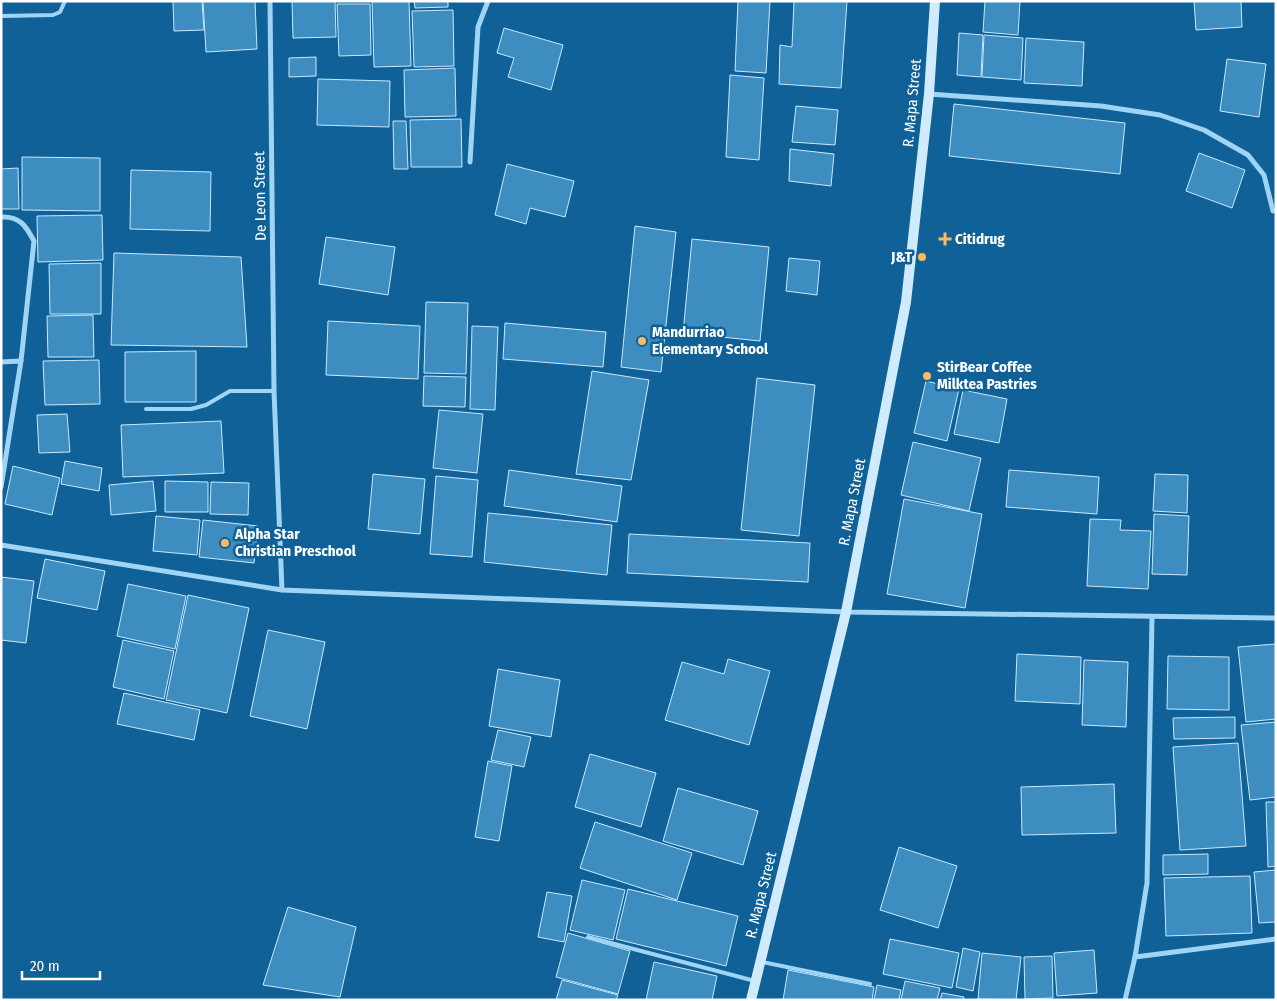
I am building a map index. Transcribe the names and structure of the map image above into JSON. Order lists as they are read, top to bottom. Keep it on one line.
{"streets":{"main road":["R. Mapa Street"],"street":["De Leon Street"]},"places":{"health":["Citidrug"],"other":["J&T","Mandurriao Elementary School","StirBear Coffee Milktea Pastries","Alpha Star Christian Preschool"]},"scale_bar":"20 m"}
